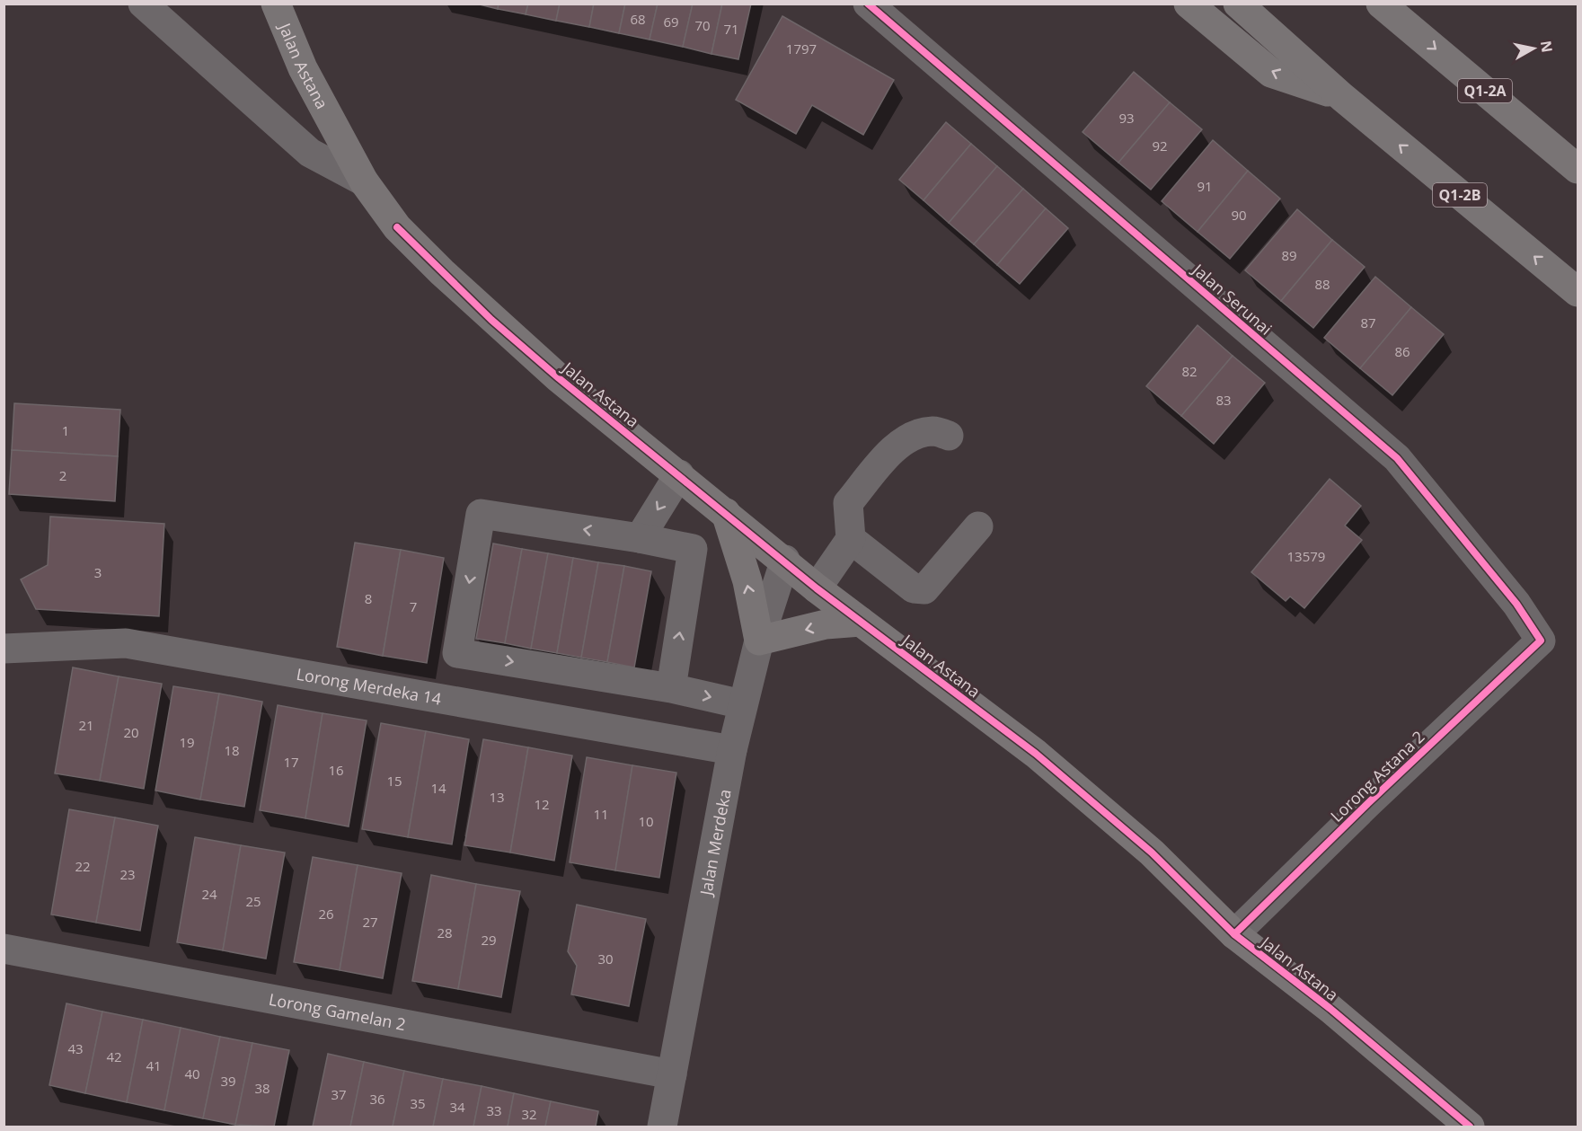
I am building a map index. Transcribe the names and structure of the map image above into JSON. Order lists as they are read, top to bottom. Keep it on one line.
{"streets":{"main road":["Jalan Astana","Q1-2A","Q1-2B"],"street":["Jalan Serunai","Lorong Merdeka 14","Lorong Astana 2","Jalan Merdeka","Lorong Gamelan 2"]},"crossings":[["Jalan Astana","Lorong Astana 2"],["Jalan Astana","Jalan Merdeka"],["Jalan Serunai","Lorong Astana 2"],["Lorong Merdeka 14","Jalan Merdeka"],["Jalan Merdeka","Lorong Gamelan 2"]],"house_numbers":["68","69","70","71","1797","93","92","91","90","89","88","87","86","82","83","1","2","13579","3","8","7","21","20","19","18","17","16","15","14","13","12","11","10","22","23","24","25","26","27","28","29","30","43","42","41","40","39","38","37","36","35","34","33","32"],"north":"right"}
